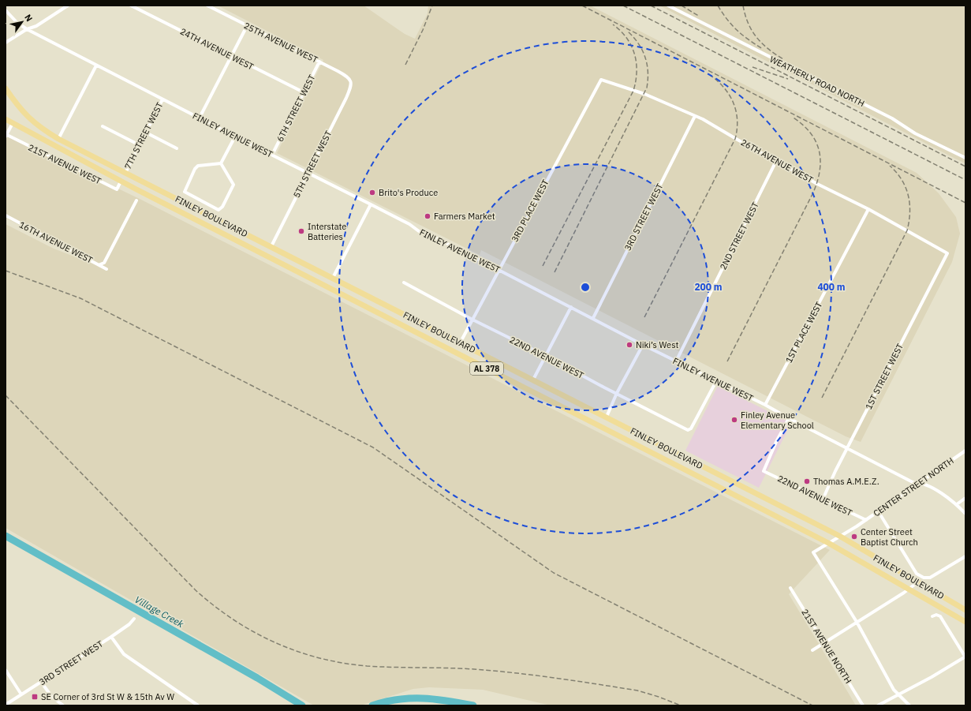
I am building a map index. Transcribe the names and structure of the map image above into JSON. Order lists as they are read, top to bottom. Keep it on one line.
{"streets":{"main road":["FINLEY BOULEVARD","AL 378"],"street":["25TH AVENUE WEST","24TH AVENUE WEST","WEATHERLY ROAD NORTH","6TH STREET WEST","FINLEY AVENUE WEST","7TH STREET WEST","26TH AVENUE WEST","21ST AVENUE WEST","5TH STREET WEST","3RD PLACE WEST","3RD STREET WEST","2ND STREET WEST","16TH AVENUE WEST","1ST PLACE WEST","22ND AVENUE WEST","1ST STREET WEST","CENTER STREET NORTH","21ST AVENUE NORTH"]},"crossings":[["25TH AVENUE WEST","6TH STREET WEST"],["25TH AVENUE WEST","5TH STREET WEST"],["24TH AVENUE WEST","6TH STREET WEST"],["6TH STREET WEST","FINLEY AVENUE WEST"],["FINLEY AVENUE WEST","7TH STREET WEST"],["FINLEY AVENUE WEST","5TH STREET WEST"],["FINLEY AVENUE WEST","3RD PLACE WEST"],["FINLEY AVENUE WEST","3RD STREET WEST"],["FINLEY AVENUE WEST","2ND STREET WEST"],["FINLEY AVENUE WEST","1ST PLACE WEST"],["FINLEY AVENUE WEST","22ND AVENUE WEST"],["FINLEY AVENUE WEST","1ST STREET WEST"],["FINLEY AVENUE WEST","CENTER STREET NORTH"],["7TH STREET WEST","FINLEY BOULEVARD"],["26TH AVENUE WEST","3RD PLACE WEST"],["26TH AVENUE WEST","3RD STREET WEST"],["26TH AVENUE WEST","2ND STREET WEST"],["26TH AVENUE WEST","1ST PLACE WEST"],["26TH AVENUE WEST","1ST STREET WEST"],["21ST AVENUE WEST","FINLEY BOULEVARD"],["5TH STREET WEST","FINLEY BOULEVARD"],["3RD PLACE WEST","FINLEY BOULEVARD"],["3RD PLACE WEST","22ND AVENUE WEST"],["FINLEY BOULEVARD","CENTER STREET NORTH"],["22ND AVENUE WEST","1ST STREET WEST"],["22ND AVENUE WEST","CENTER STREET NORTH"]],"water":["Village Creek"],"places":{"other":["Brito's Produce","Farmers Market","Interstate Batteries","Niki’s West","Finley Avenue Elementary School","Thomas A.M.E.Z.","Center Street Baptist Church"],"transit":["SE Corner of 3rd St W & 15th Av W"]},"north":"top right","rings":["200 m","400 m"]}
